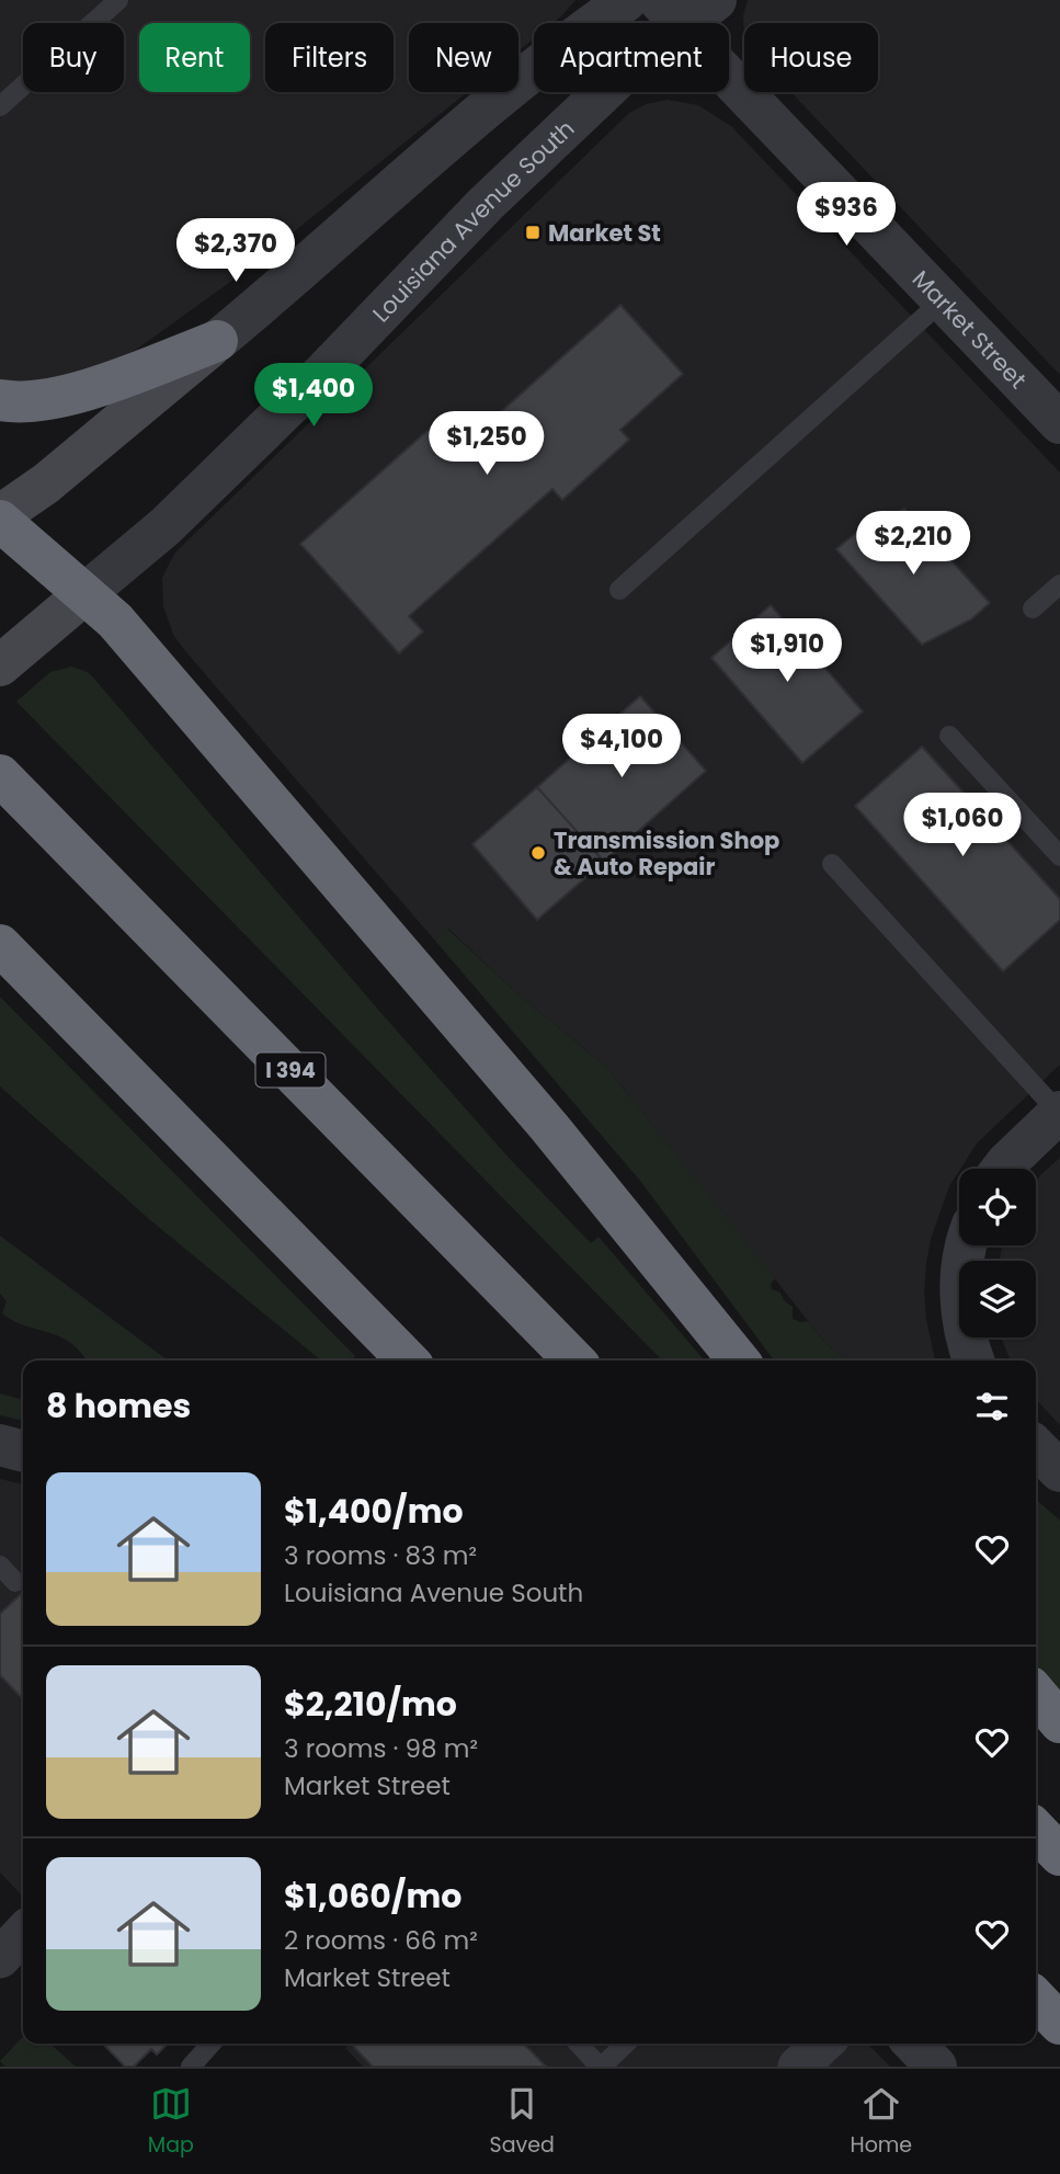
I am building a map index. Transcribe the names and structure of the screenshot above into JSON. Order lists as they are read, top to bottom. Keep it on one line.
{"streets":{"highway":["I 394"],"main road":["Louisiana Avenue South"],"street":["Market Street"]},"crossings":[["Louisiana Avenue South","Market Street"]],"places":{"transit":["Market St"],"other":["Transmission Shop & Auto Repair"]},"page":{"chip":["Buy","Rent","Filters","New","Apartment","House"],"price":["$936","$2,370","$1,400","$1,250","$2,210","$1,910","$4,100","$1,060"],"heading":"8 homes","list":[{"name":"$1,400/mo","note":"3 rooms · 83 m² · Louisiana Avenue South"},{"name":"$2,210/mo","note":"3 rooms · 98 m² · Market Street"},{"name":"$1,060/mo","note":"2 rooms · 66 m² · Market Street"}],"tabs":["Map","Saved","Home"]}}
